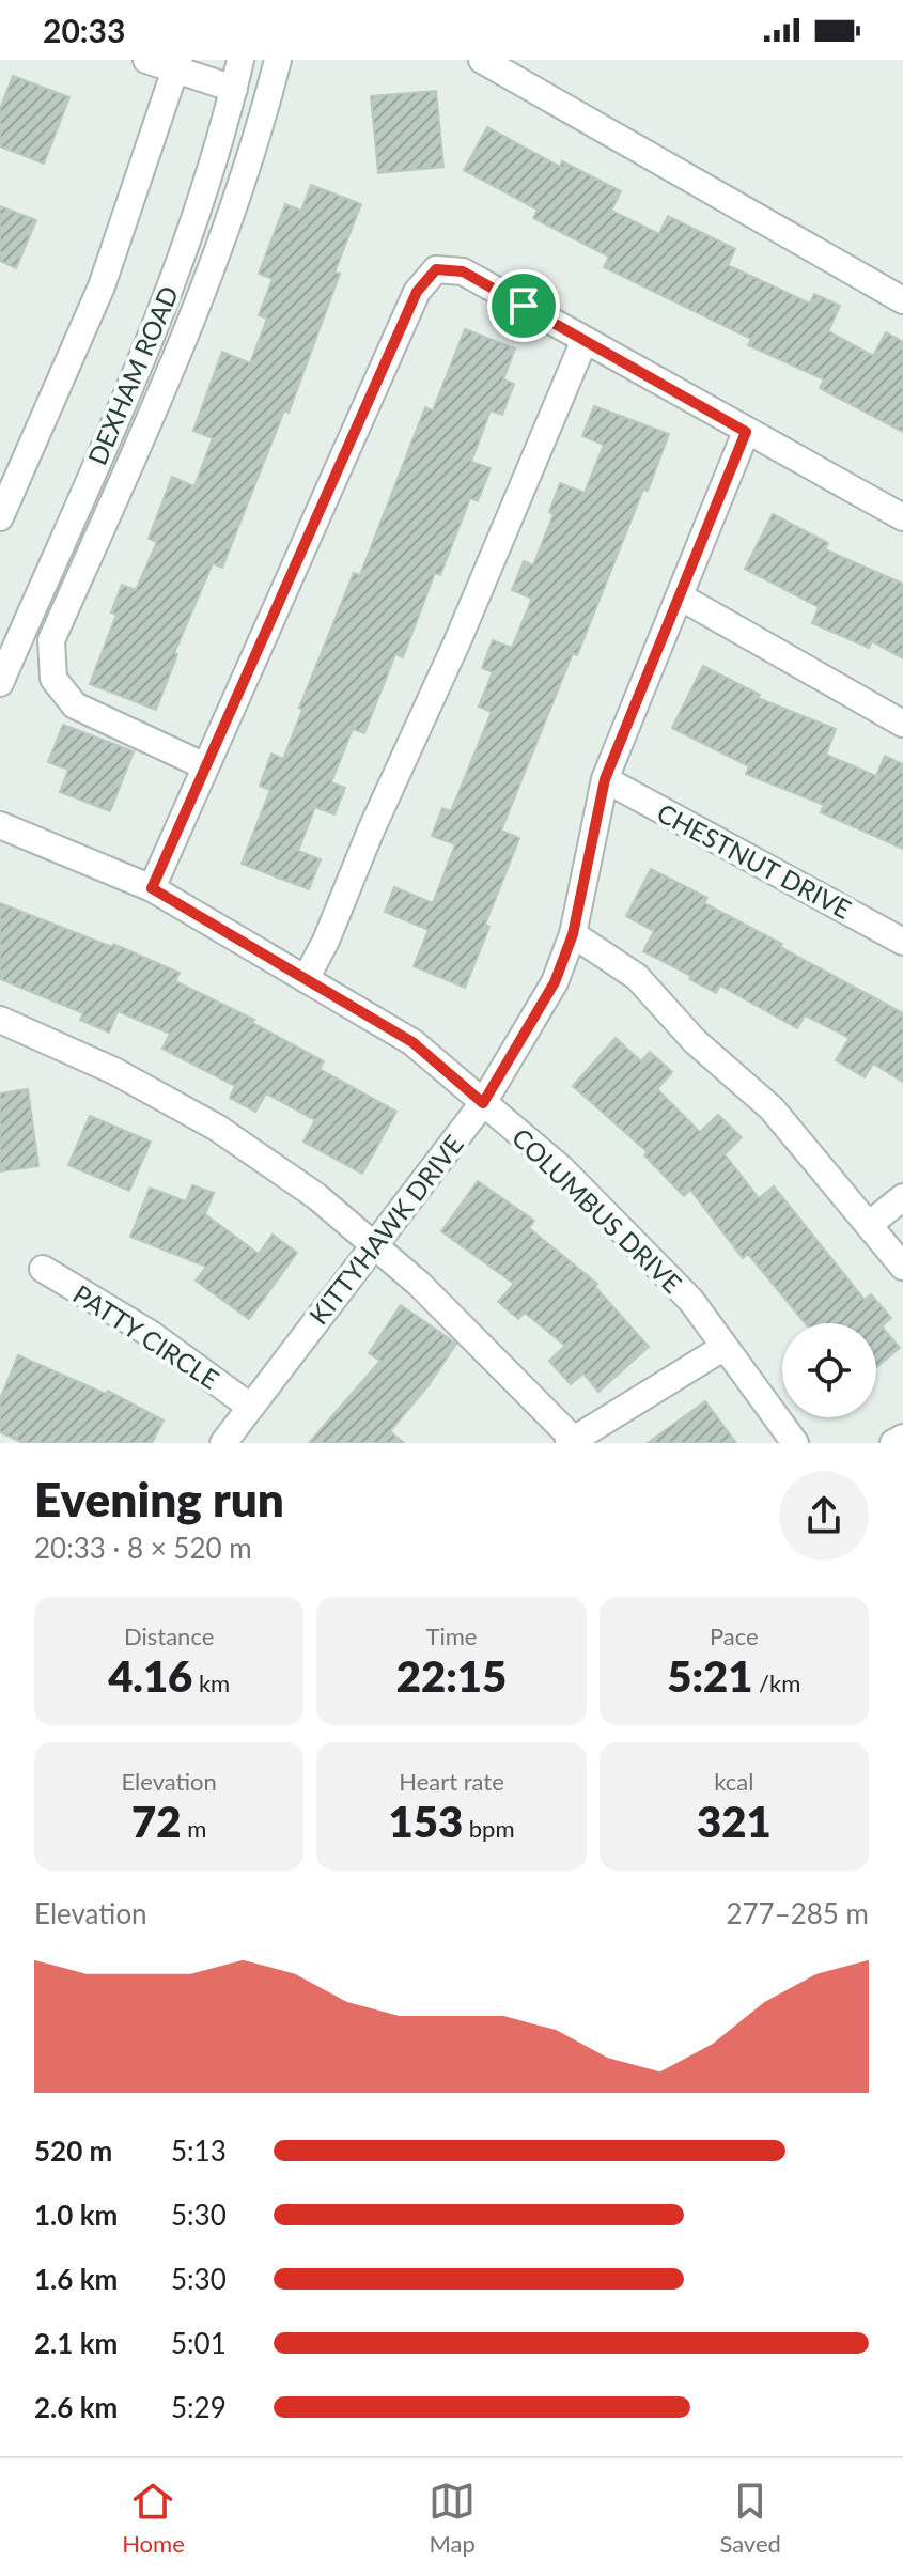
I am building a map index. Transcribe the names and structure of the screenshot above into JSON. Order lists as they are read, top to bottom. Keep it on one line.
{"streets":{"street":["DEXHAM ROAD","CHESTNUT DRIVE","COLUMBUS DRIVE","KITTYHAWK DRIVE","PATTY CIRCLE"]},"crossings":[["CHESTNUT DRIVE","KITTYHAWK DRIVE"],["COLUMBUS DRIVE","KITTYHAWK DRIVE"],["KITTYHAWK DRIVE","PATTY CIRCLE"]],"page":{"status":"20:33","heading":["Evening run","20:33 · 8 × 520 m"],"stats":[["Distance","4.16 km"],["Time","22:15"],["Pace","5:21 /km"],["Elevation","72 m"],["Heart rate","153 bpm"],["kcal","321"]],"chart":["Elevation","277–285 m"],"list":[{"name":"520 m","note":"5:13"},{"name":"1.0 km","note":"5:30"},{"name":"1.6 km","note":"5:30"},{"name":"2.1 km","note":"5:01"},{"name":"2.6 km","note":"5:29"}],"tabs":["Home","Map","Saved"]}}
